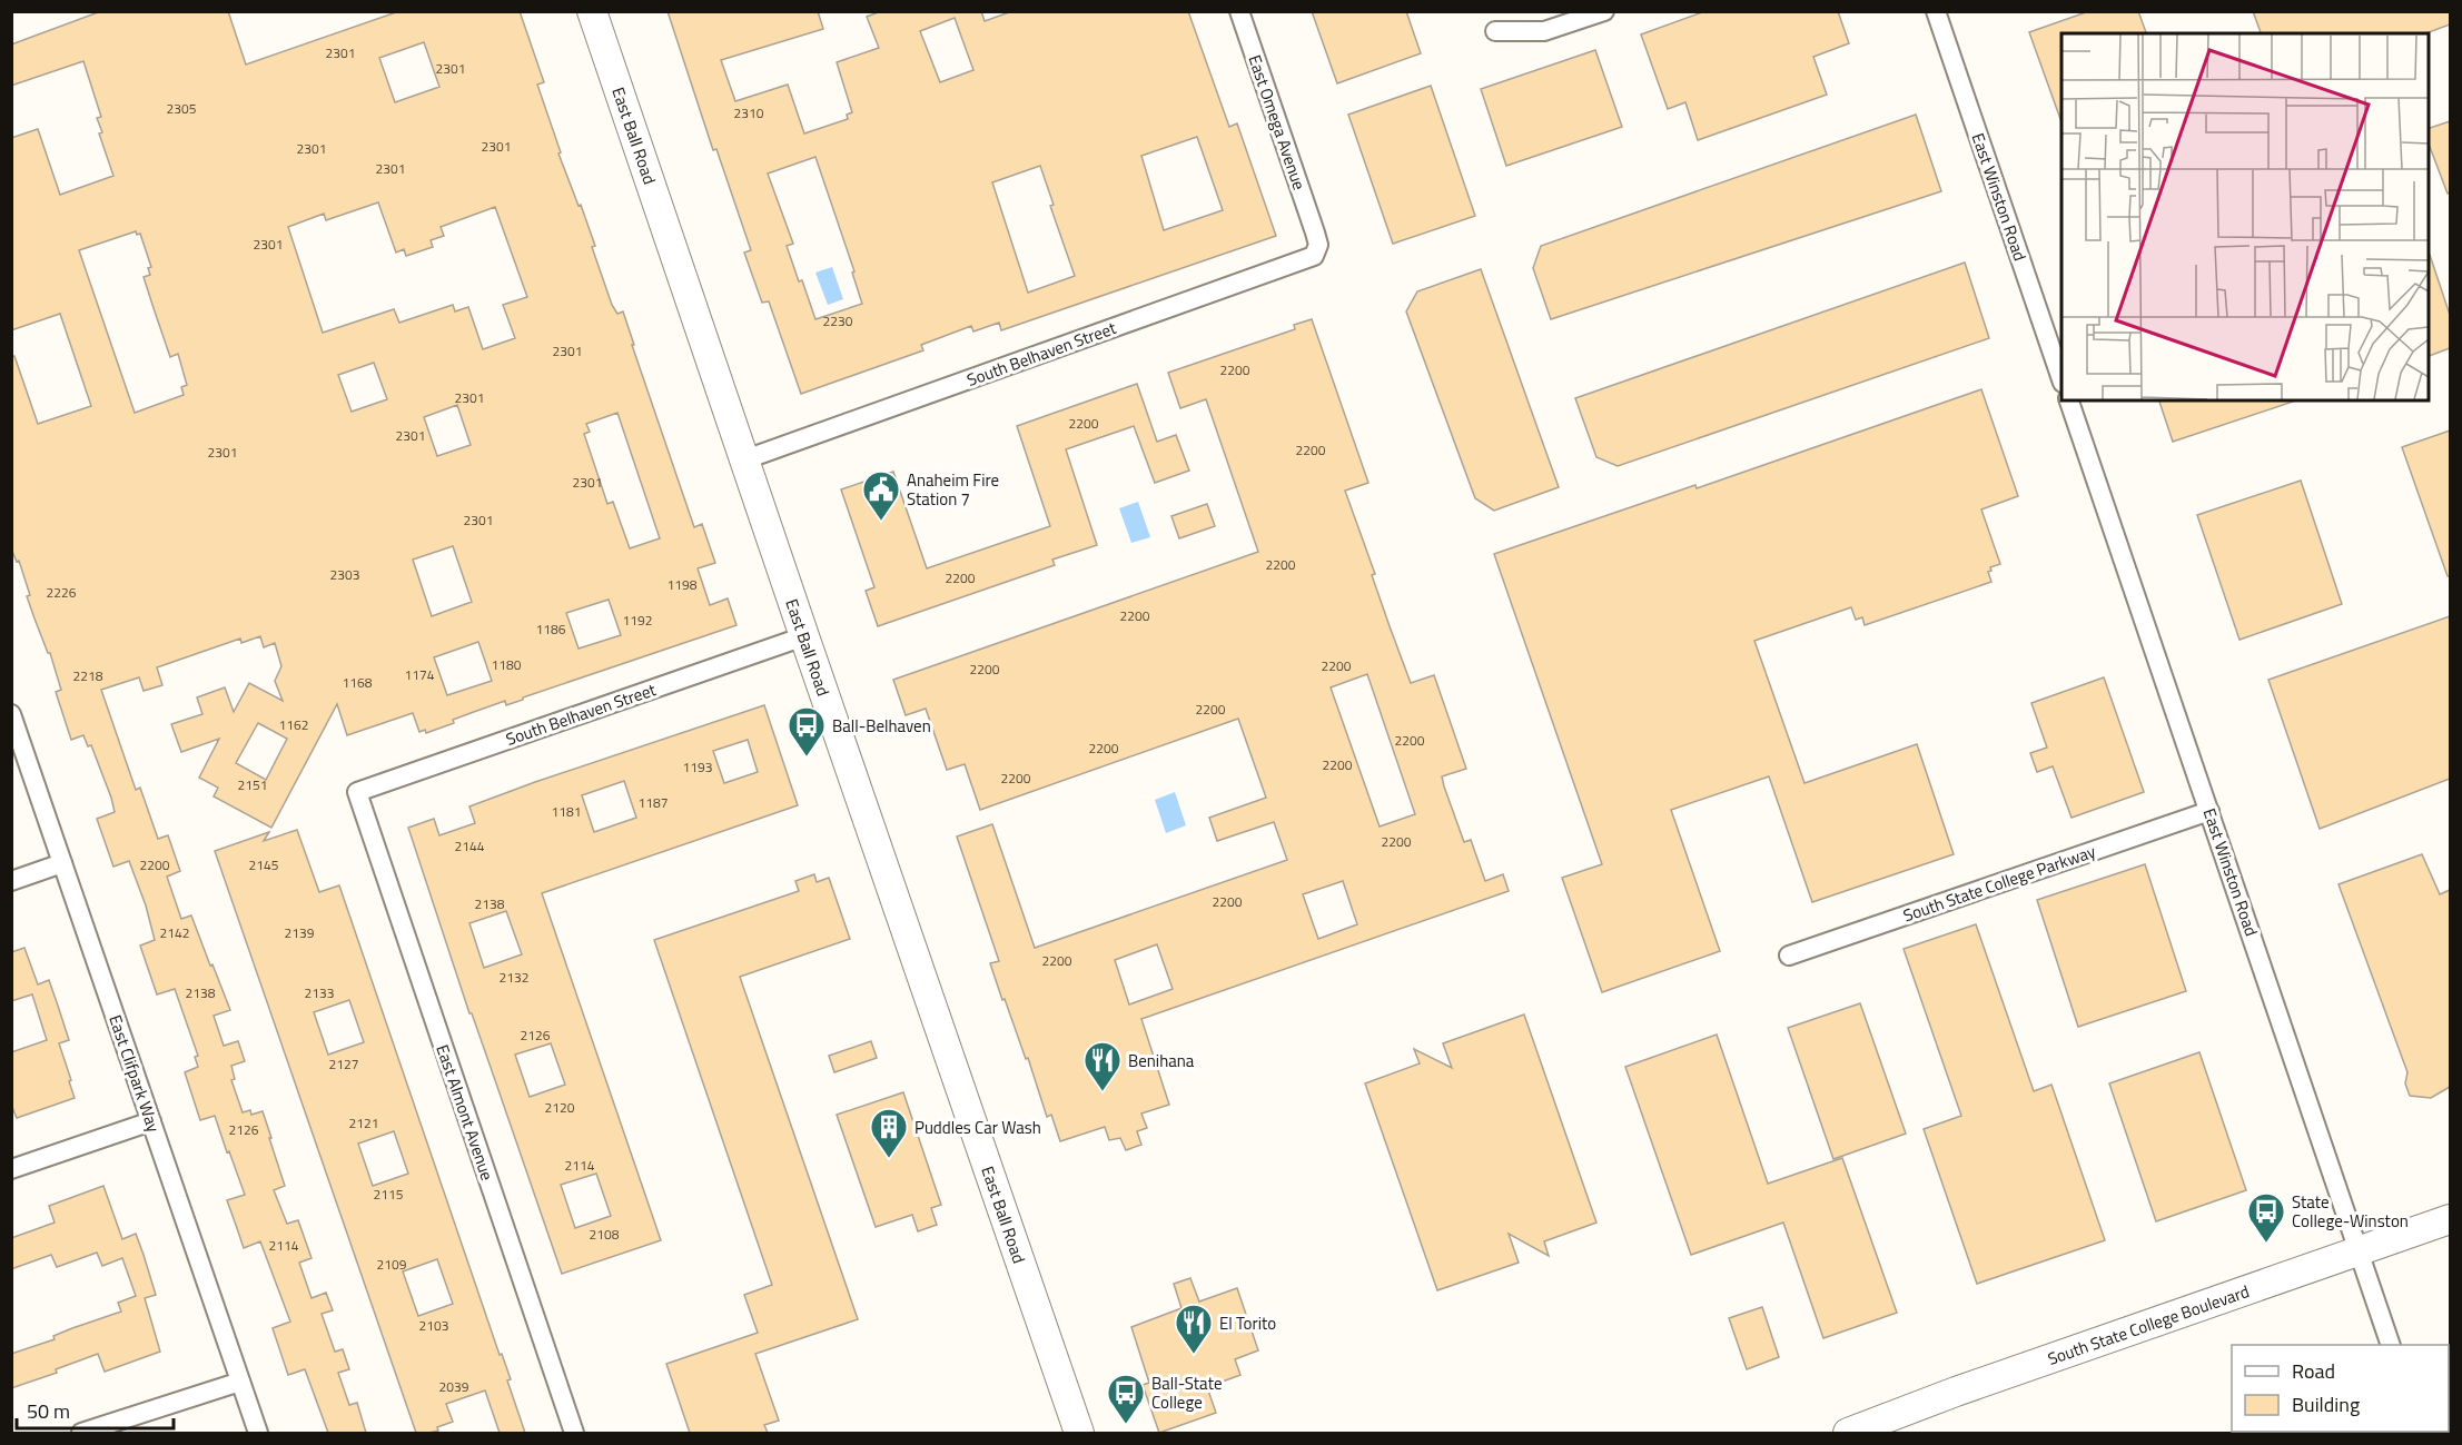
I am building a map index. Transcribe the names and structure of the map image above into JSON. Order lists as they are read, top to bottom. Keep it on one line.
{"streets":{"main road":["East Ball Road","South State College Boulevard"],"street":["East Omega Avenue","East Winston Road","South Belhaven Street","South State College Parkway","East Clifpark Way","East Almont Avenue"]},"crossings":[["East Omega Avenue","South Belhaven Street"],["East Ball Road","South Belhaven Street"],["East Winston Road","South State College Parkway"],["East Winston Road","South State College Boulevard"],["South Belhaven Street","East Almont Avenue"]],"places":{"public building":["Anaheim Fire Station 7"],"bus stop":["Ball-Belhaven","State College-Winston","Ball-State College"],"restaurant":["Benihana","El Torito"],"building":["Puddles Car Wash"]},"house_numbers":["2301","2301","2305","2310","2301","2301","2301","2301","2230","2301","2200","2301","2200","2301","2200","2301","2301","2301","2200","2303","2200","1198","2226","2200","1192","1186","1180","2200","2200","1174","2218","1168","2200","1162","2200","2200","2200","1193","2200","2151","1187","1181","2200","2144","2200","2145","2200","2138","2142","2139","2200","2132","2138","2133","2126","2127","2120","2121","2126","2114","2115","2108","2114","2109","2103","2039"],"legend":["Road","Building"],"scale_bar":"50 m"}
